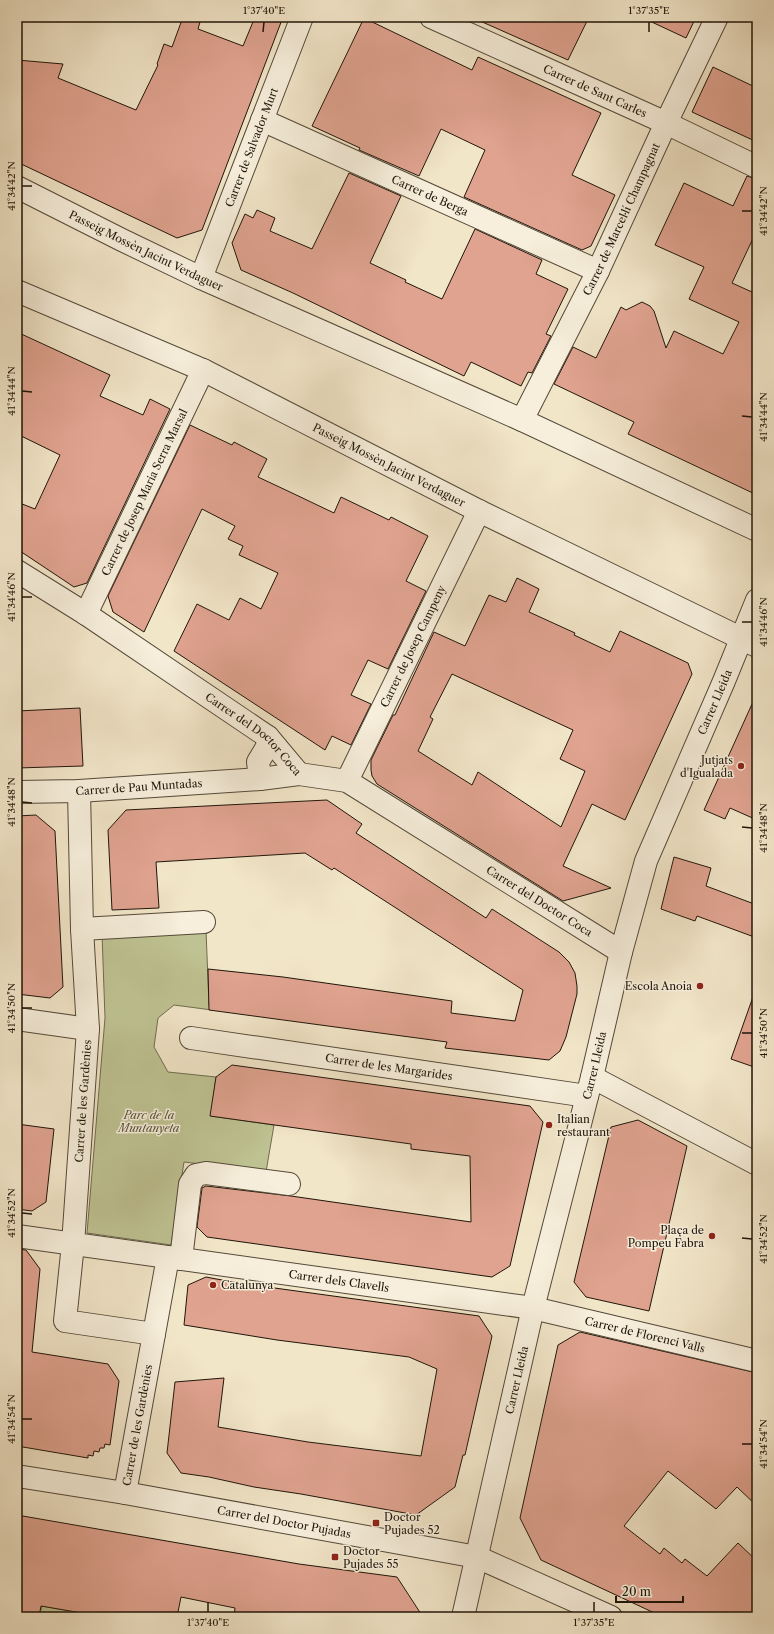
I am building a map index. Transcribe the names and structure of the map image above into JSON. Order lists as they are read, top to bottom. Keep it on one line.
{"streets":{"street":["Carrer de Sant Carles","Carrer de Salvador Murt","Carrer de Berga","Carrer de Marcel·lí Champagnat","Passeig Mossèn Jacint Verdaguer","Carrer de Josep Maria Serra Marsal","Carrer de Josep Campeny","Carrer Lleida","Carrer del Doctor Coca","Carrer de Pau Muntadas","Carrer de les Margarides","Carrer de les Gardènies","Carrer dels Clavells","Carrer de Florenci Valls","Carrer del Doctor Pujadas"]},"crossings":[["Carrer de Sant Carles","Carrer de Marcel·lí Champagnat"],["Carrer de Salvador Murt","Carrer de Berga"],["Carrer de Salvador Murt","Passeig Mossèn Jacint Verdaguer"],["Carrer de Berga","Carrer de Marcel·lí Champagnat"],["Carrer de Marcel·lí Champagnat","Passeig Mossèn Jacint Verdaguer"],["Passeig Mossèn Jacint Verdaguer","Carrer de Josep Maria Serra Marsal"],["Passeig Mossèn Jacint Verdaguer","Carrer de Josep Campeny"],["Passeig Mossèn Jacint Verdaguer","Carrer Lleida"],["Carrer de Josep Maria Serra Marsal","Carrer del Doctor Coca"],["Carrer de Josep Campeny","Carrer del Doctor Coca"],["Carrer Lleida","Carrer del Doctor Coca"],["Carrer Lleida","Carrer de les Margarides"],["Carrer Lleida","Carrer dels Clavells"],["Carrer Lleida","Carrer de Florenci Valls"],["Carrer Lleida","Carrer del Doctor Pujadas"],["Carrer del Doctor Coca","Carrer de Pau Muntadas"],["Carrer de Pau Muntadas","Carrer de les Gardènies"],["Carrer de les Gardènies","Carrer dels Clavells"],["Carrer de les Gardènies","Carrer del Doctor Pujadas"],["Carrer dels Clavells","Carrer de Florenci Valls"]],"parks":["Parc de la Muntanyeta"],"places":{"other":["Jutjats d'Igualada","Escola Anoia","Italian restaurant","Plaça de Pompeu Fabra","Catalunya"],"transit":["Doctor Pujades 52","Doctor Pujades 55"]},"scale_bar":"20 m","coordinates":["1°37'40\"E","1°37'35\"E","41°34'42\"N","41°34'44\"N","41°34'46\"N","41°34'48\"N","41°34'50\"N","41°34'52\"N","41°34'54\"N"]}
